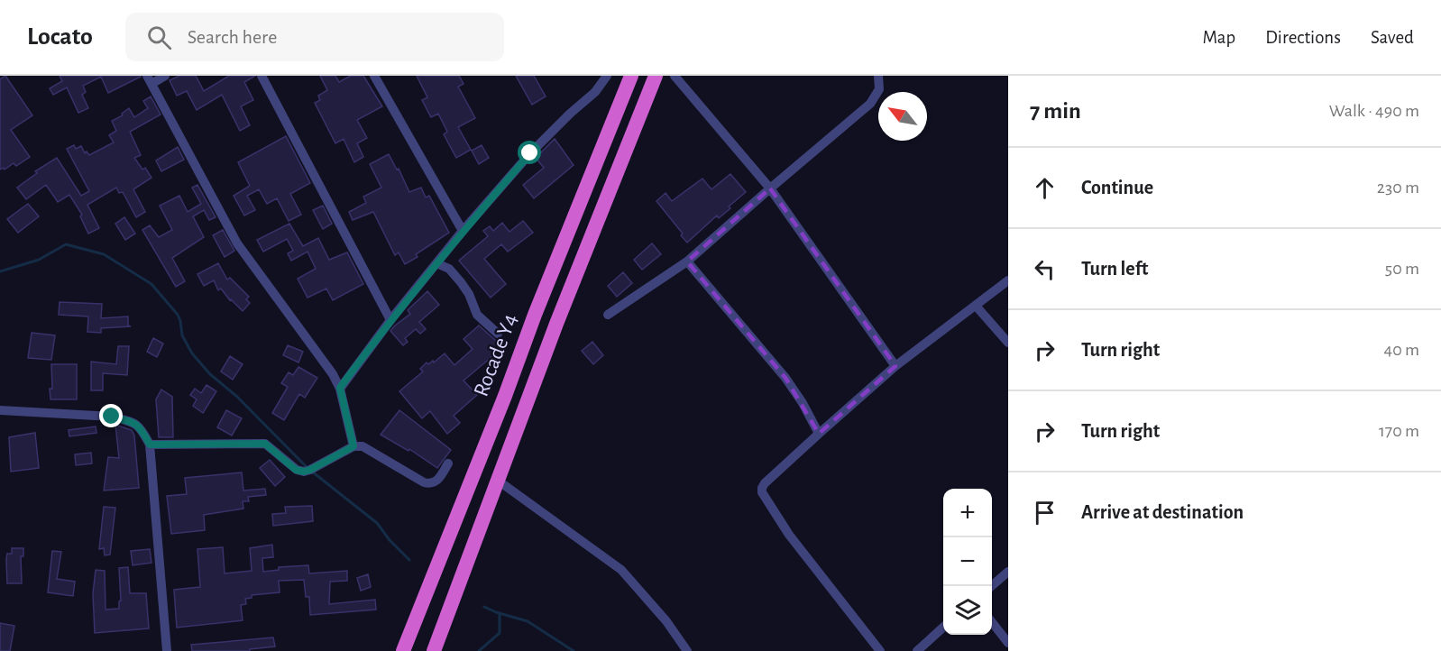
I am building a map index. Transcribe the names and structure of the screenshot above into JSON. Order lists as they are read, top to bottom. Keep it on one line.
{"streets":{"highway":["Rocade Y4"]},"north":"top left","page":{"header":"Locato","search":"Search here","nav":["Map","Directions","Saved"],"heading":["7 min","Walk · 490 m"],"list":[["Continue","230 m"],["Turn left","50 m"],["Turn right","40 m"],["Turn right","170 m"],"Arrive at destination"],"map_buttons":["+","−"]}}
